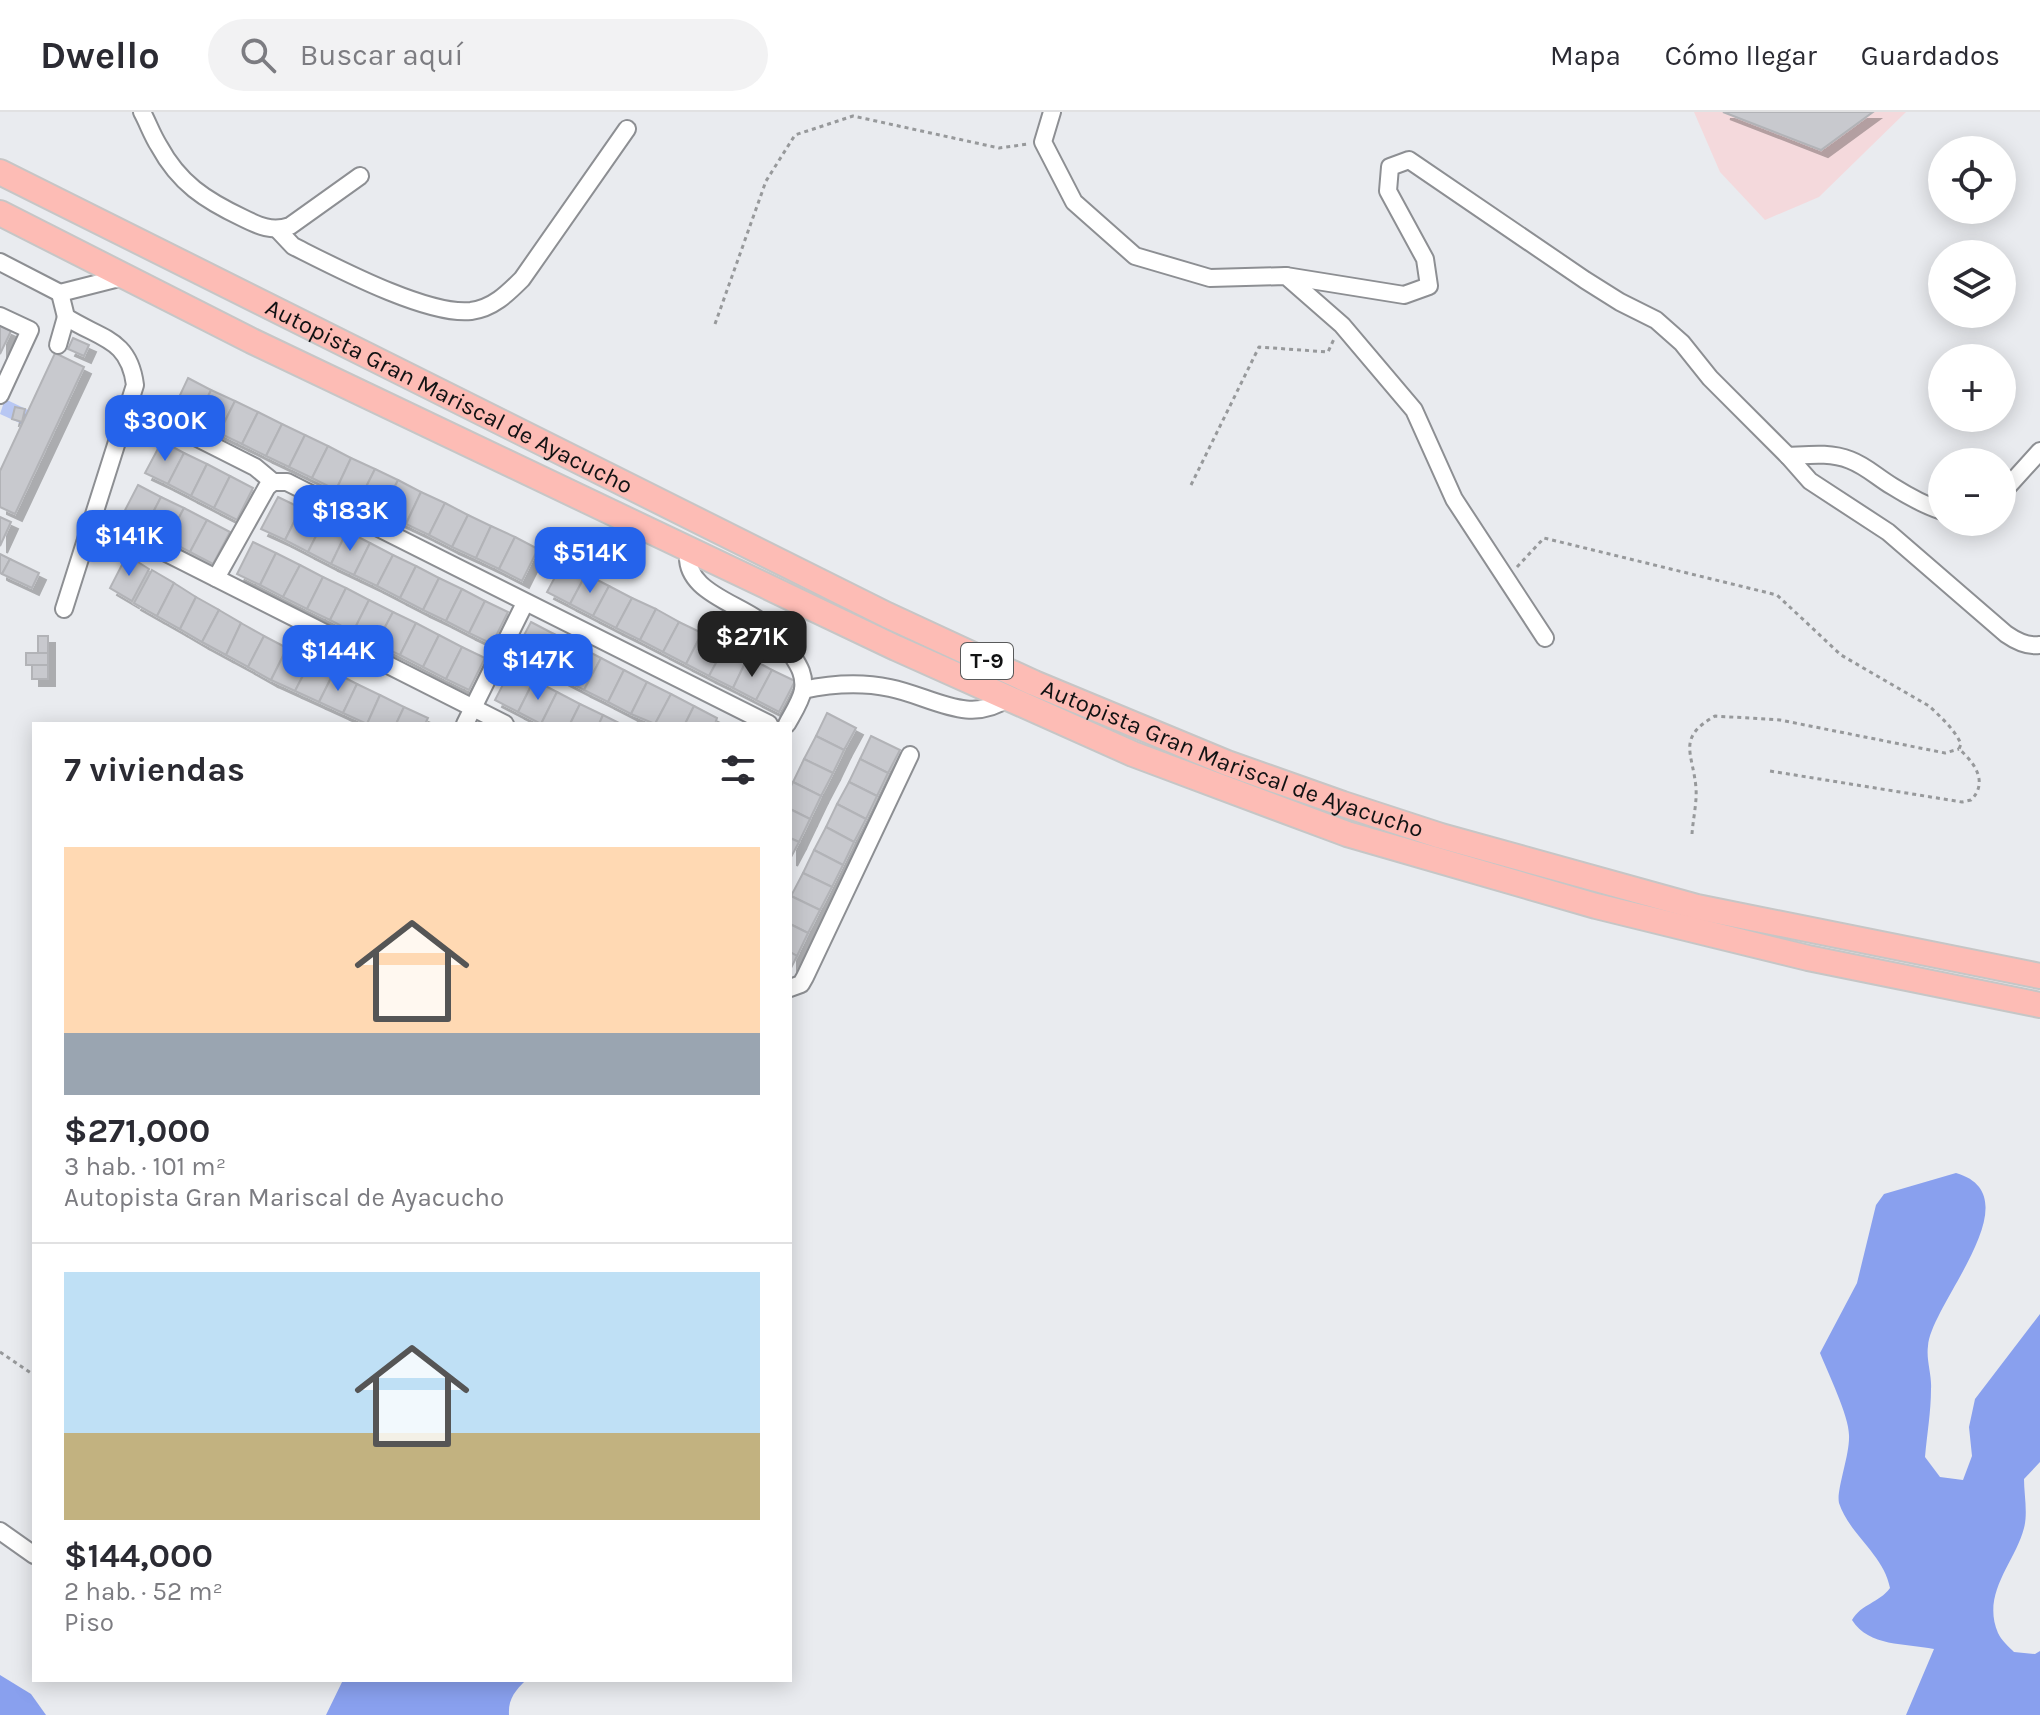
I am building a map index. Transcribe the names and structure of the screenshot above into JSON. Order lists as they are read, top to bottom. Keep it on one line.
{"streets":{"highway":["Autopista Gran Mariscal de Ayacucho","T-9"]},"page":{"header":"Dwello","search":"Buscar aquí","nav":["Mapa","Cómo llegar","Guardados"],"map_buttons":["+","−"],"price":["$300K","$183K","$141K","$514K","$271K","$144K","$147K"],"heading":"7 viviendas","list":[{"name":"$271,000","note":"3 hab. · 101 m² · Autopista Gran Mariscal de Ayacucho"},{"name":"$144,000","note":"2 hab. · 52 m² · Piso"}]}}
